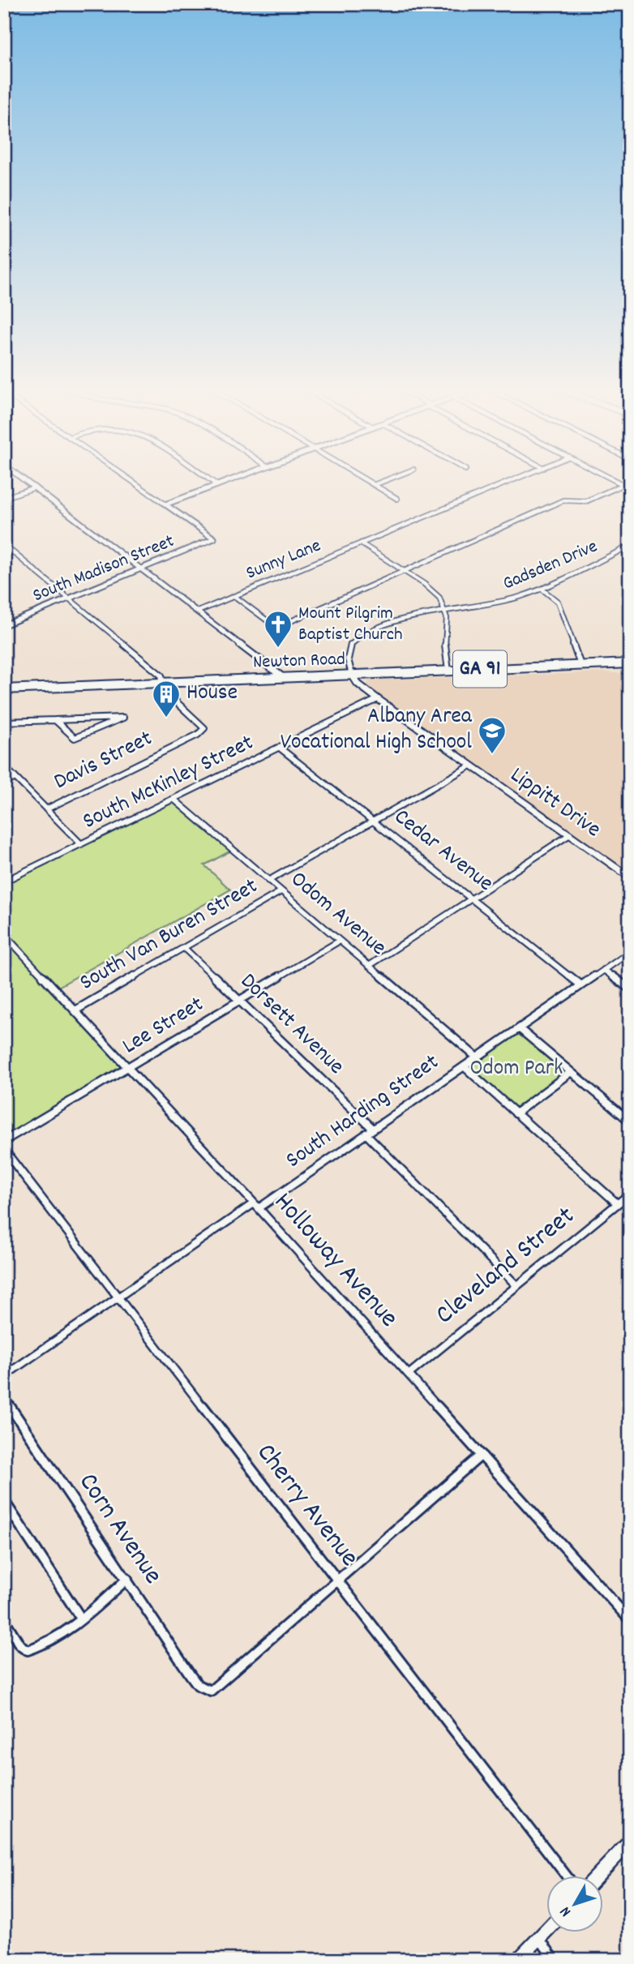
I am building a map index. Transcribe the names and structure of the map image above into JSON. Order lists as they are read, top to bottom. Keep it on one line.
{"streets":{"main road":["Newton Road","GA 91"],"street":["Sunny Lane","Gadsden Drive","South Madison Street","Davis Street","South McKinley Street","Lippitt Drive","Cedar Avenue","Odom Avenue","South Van Buren Street","Dorsett Avenue","Lee Street","South Harding Street","Holloway Avenue","Cleveland Street","Cherry Avenue","Corn Avenue"]},"crossings":[["Gadsden Drive","Newton Road"],["Gadsden Drive","Lippitt Drive"],["Newton Road","Davis Street"],["Newton Road","Lippitt Drive"],["South McKinley Street","Lippitt Drive"],["South McKinley Street","Cedar Avenue"],["South McKinley Street","Odom Avenue"],["Lippitt Drive","South Van Buren Street"],["Cedar Avenue","South Van Buren Street"],["Cedar Avenue","South Harding Street"],["Odom Avenue","South Van Buren Street"],["Odom Avenue","Lee Street"],["Odom Avenue","South Harding Street"],["South Van Buren Street","Dorsett Avenue"],["South Van Buren Street","Holloway Avenue"],["Dorsett Avenue","Lee Street"],["Dorsett Avenue","South Harding Street"],["Lee Street","Holloway Avenue"],["South Harding Street","Holloway Avenue"],["South Harding Street","Cherry Avenue"],["Holloway Avenue","Cleveland Street"],["Cherry Avenue","Corn Avenue"]],"parks":["Odom Park"],"places":{"church":["Mount Pilgrim Baptist Church"],"building":["House"],"school or university":["Albany Area Vocational High School"]},"north":"bottom left"}
